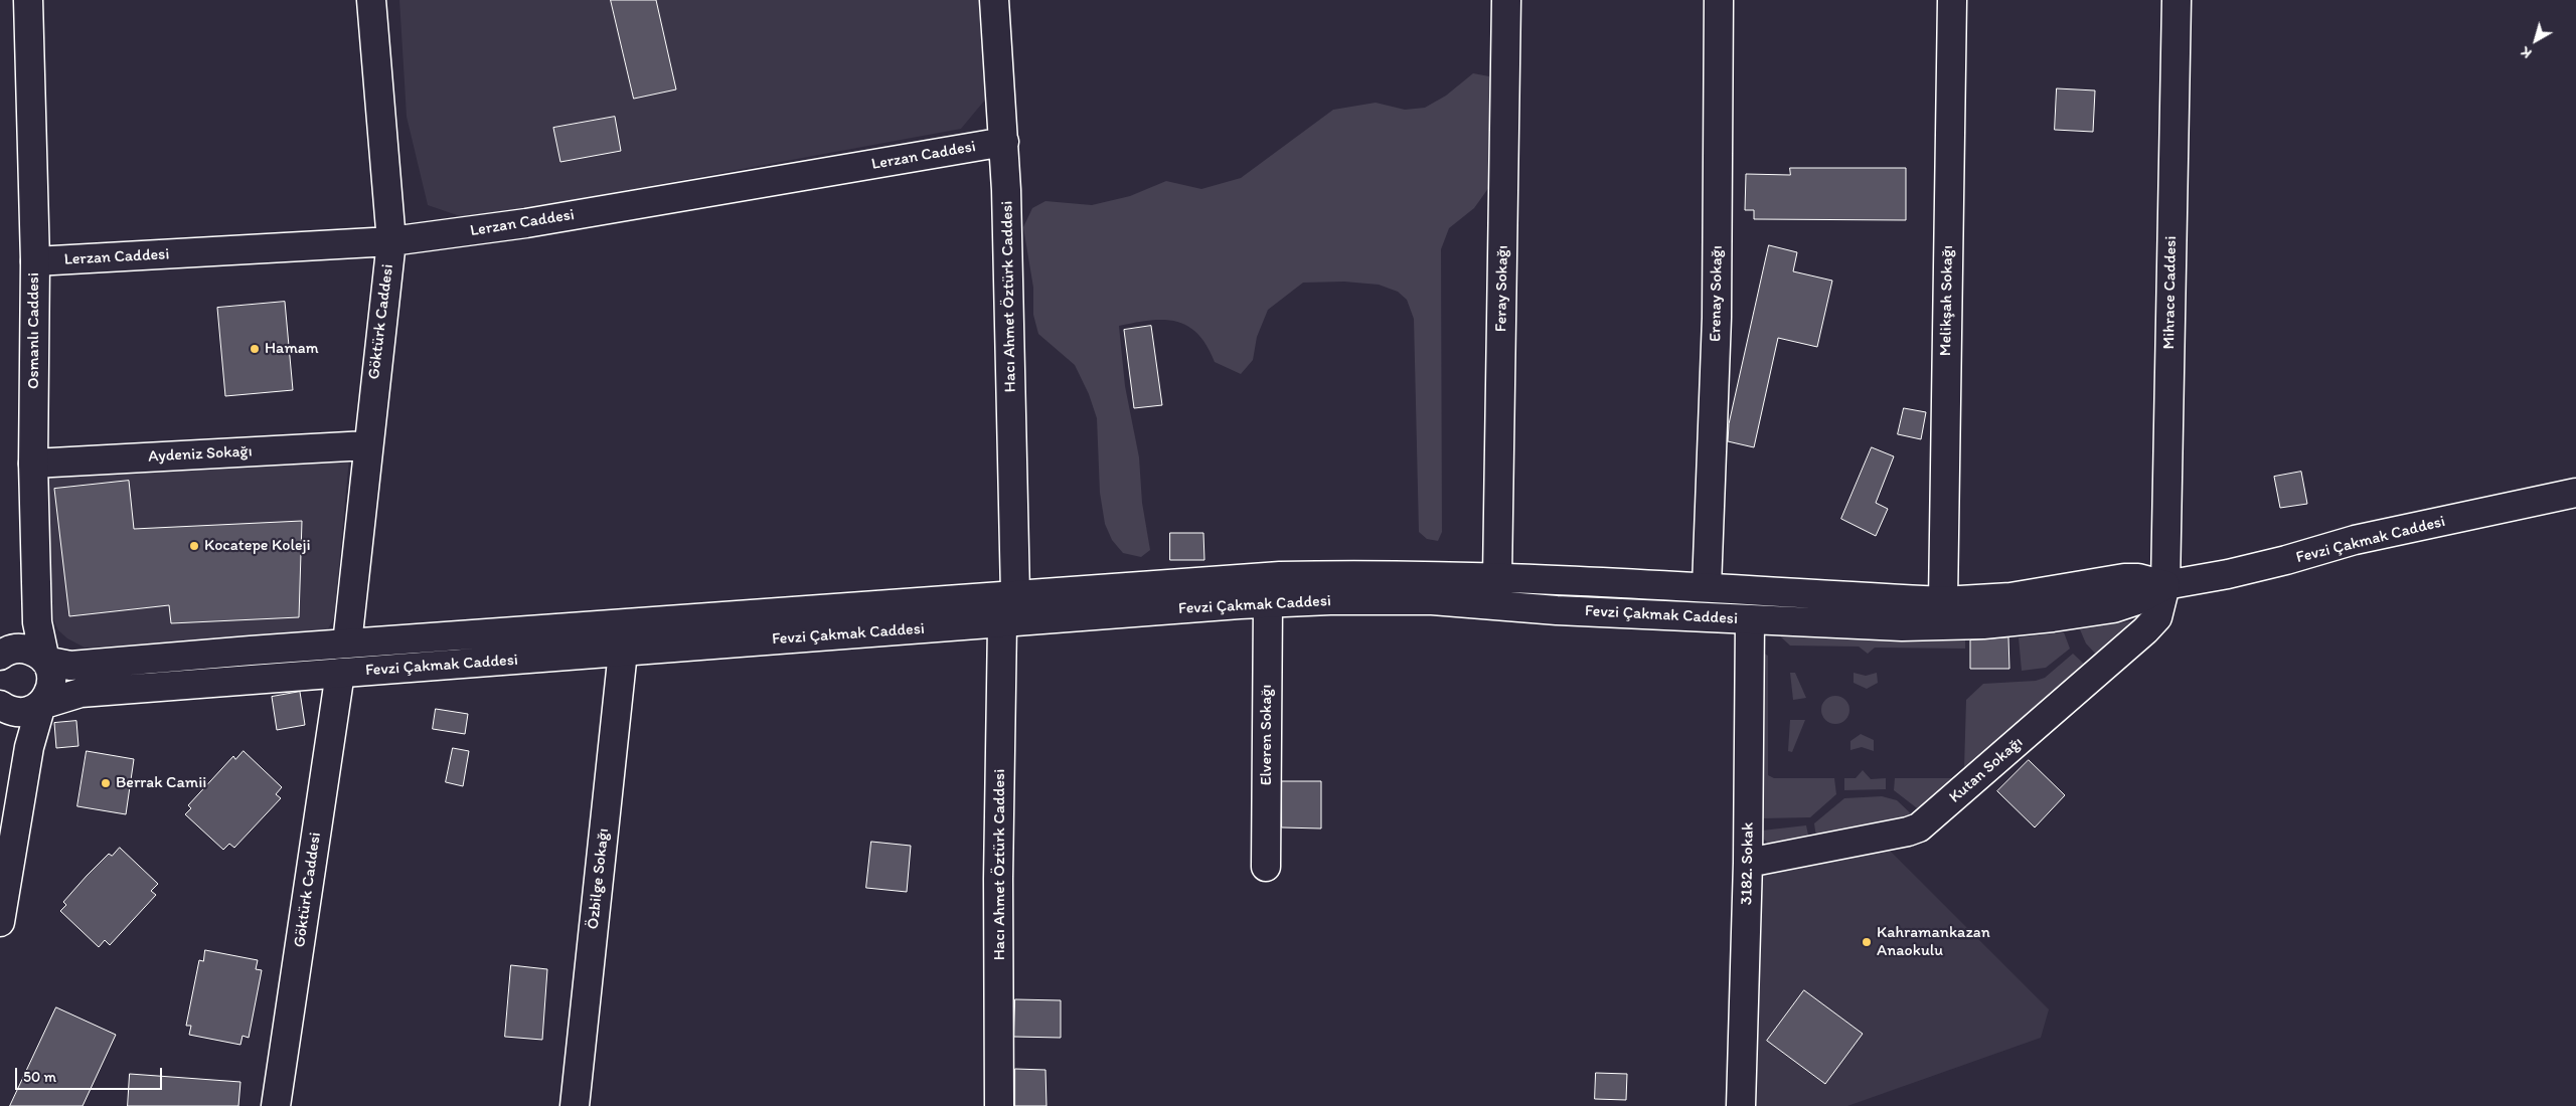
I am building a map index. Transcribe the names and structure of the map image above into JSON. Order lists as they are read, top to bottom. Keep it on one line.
{"streets":{"street":["Lerzan Caddesi","Feray Sokağı","Mihrace Caddesi","Erenay Sokağı","Hacı Ahmet Öztürk Caddesi","Melikşah Sokağı","Göktürk Caddesi","Osmanlı Caddesi","Aydeniz Sokağı","Fevzi Çakmak Caddesi","Elveren Sokağı","Kutan Sokağı","3182. Sokak","Özbilge Sokağı"]},"crossings":[["Lerzan Caddesi","Hacı Ahmet Öztürk Caddesi"],["Lerzan Caddesi","Göktürk Caddesi"],["Lerzan Caddesi","Osmanlı Caddesi"],["Feray Sokağı","Fevzi Çakmak Caddesi"],["Mihrace Caddesi","Fevzi Çakmak Caddesi"],["Mihrace Caddesi","Kutan Sokağı"],["Erenay Sokağı","Fevzi Çakmak Caddesi"],["Hacı Ahmet Öztürk Caddesi","Fevzi Çakmak Caddesi"],["Melikşah Sokağı","Fevzi Çakmak Caddesi"],["Göktürk Caddesi","Aydeniz Sokağı"],["Göktürk Caddesi","Fevzi Çakmak Caddesi"],["Osmanlı Caddesi","Aydeniz Sokağı"],["Osmanlı Caddesi","Fevzi Çakmak Caddesi"],["Fevzi Çakmak Caddesi","Elveren Sokağı"],["Fevzi Çakmak Caddesi","Kutan Sokağı"],["Fevzi Çakmak Caddesi","3182. Sokak"],["Fevzi Çakmak Caddesi","Özbilge Sokağı"],["Kutan Sokağı","3182. Sokak"]],"places":["Hamam","Kocatepe Koleji","Berrak Camii","Kahramankazan Anaokulu"],"scale_bar":"50 m","north":"bottom left"}
